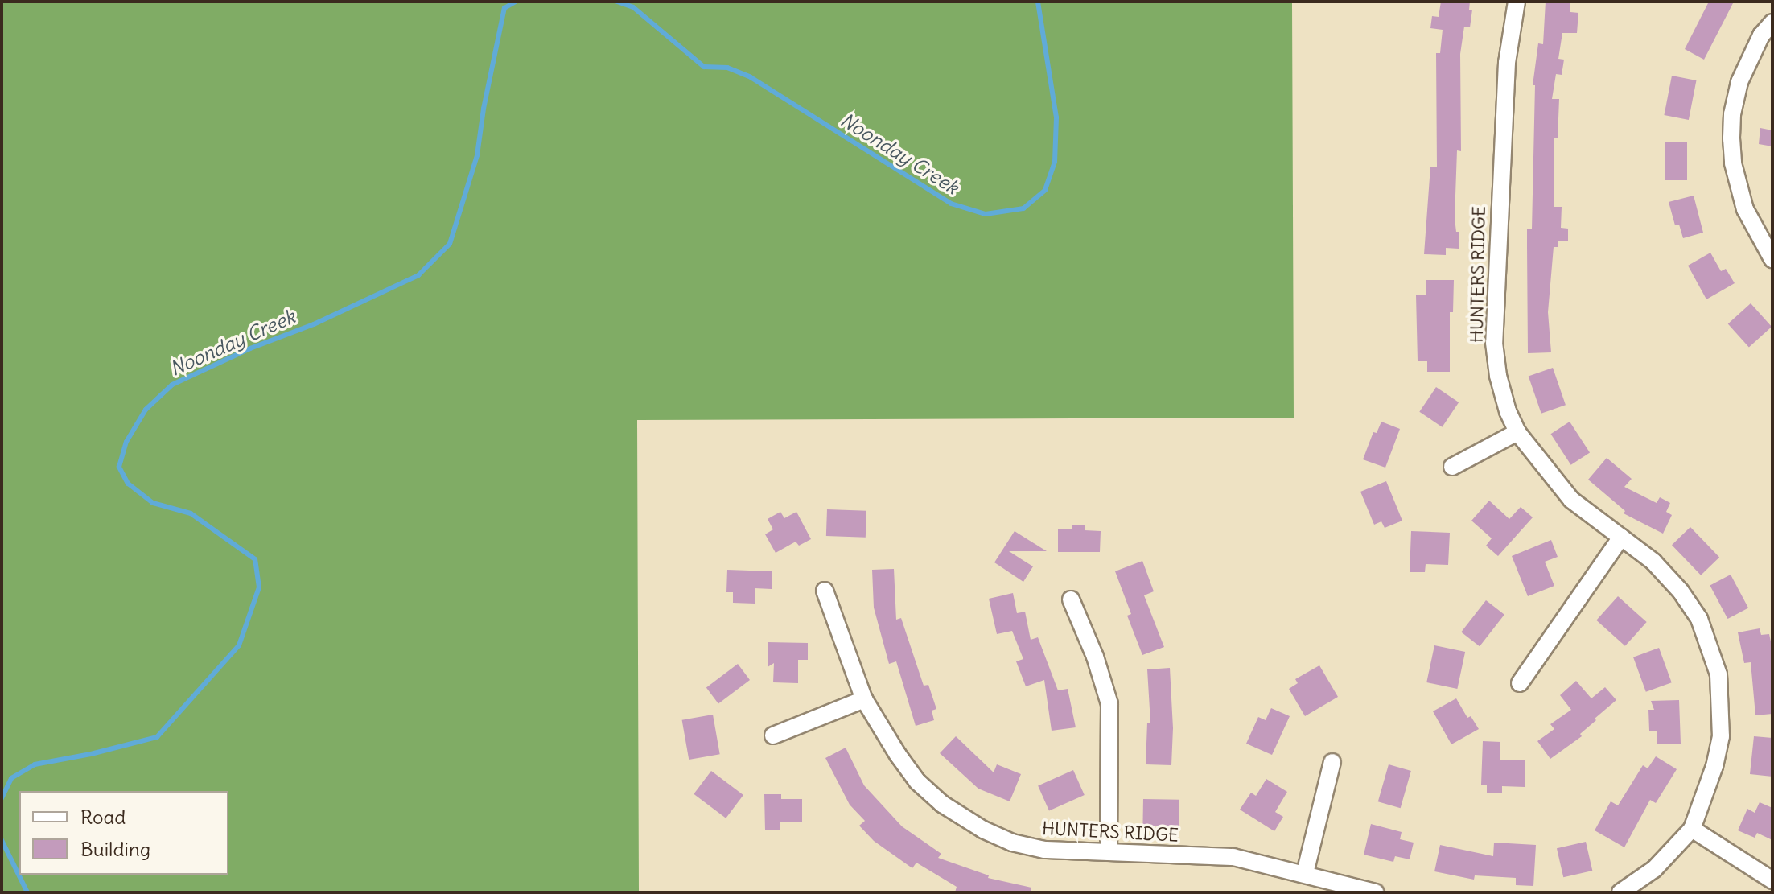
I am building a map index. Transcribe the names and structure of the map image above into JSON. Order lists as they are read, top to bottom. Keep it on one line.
{"streets":{"street":["HUNTERS RIDGE"]},"water":["Noonday Creek"],"legend":["Road","Building"]}
